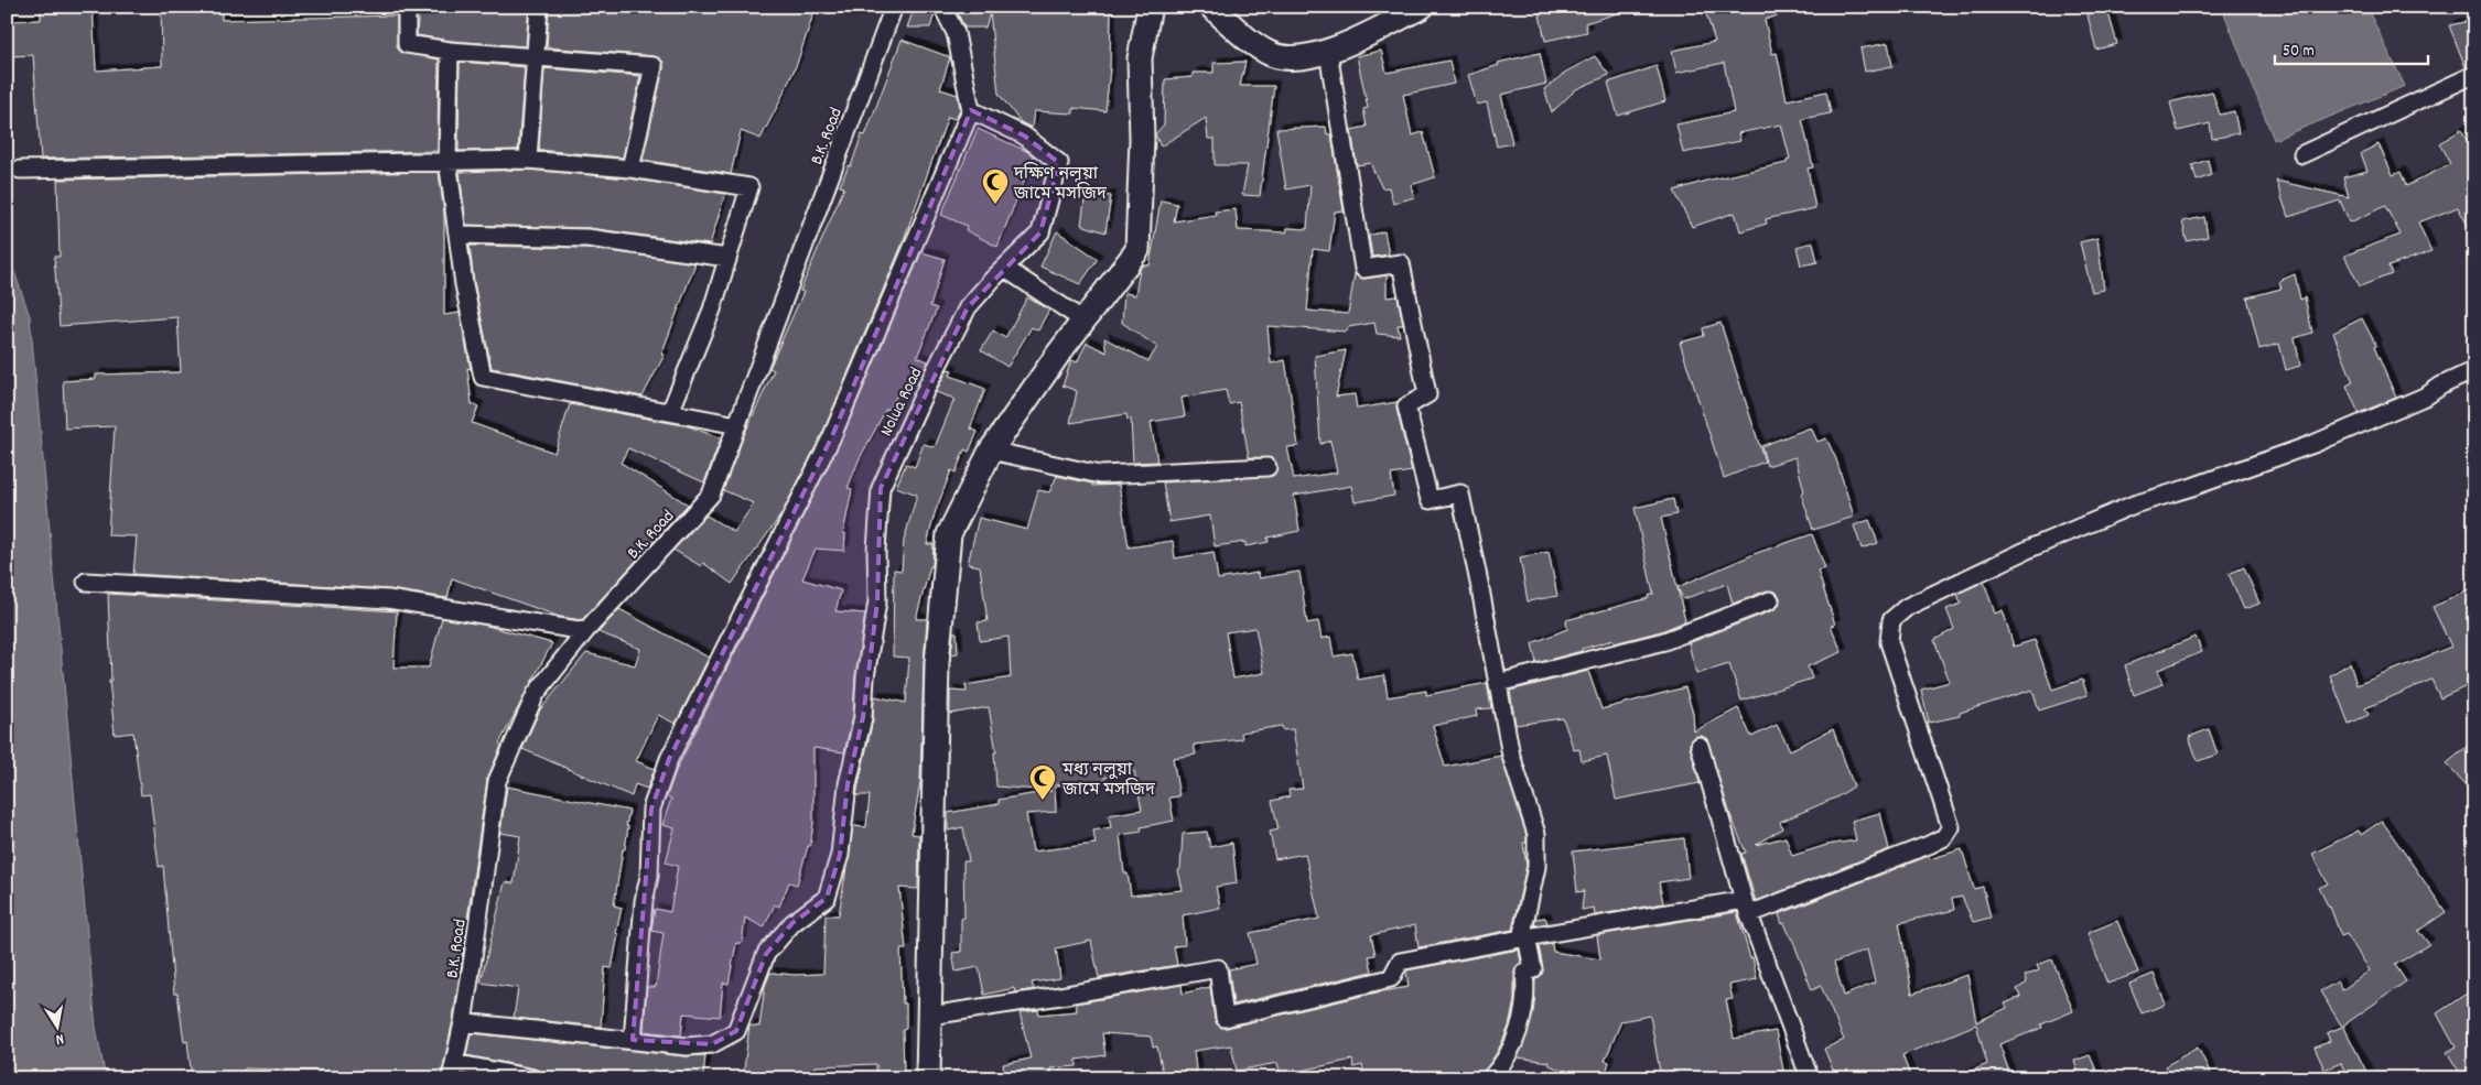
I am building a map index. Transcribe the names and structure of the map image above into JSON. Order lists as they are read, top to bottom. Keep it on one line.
{"streets":{"street":["B.K. Road","Nolua Road"]},"places":{"mosque":["দক্ষিণ নলুয়া জামে মসজিদ","মধ্য নলুয়া জামে মসজিদ"]},"scale_bar":"50 m","north":"bottom"}
